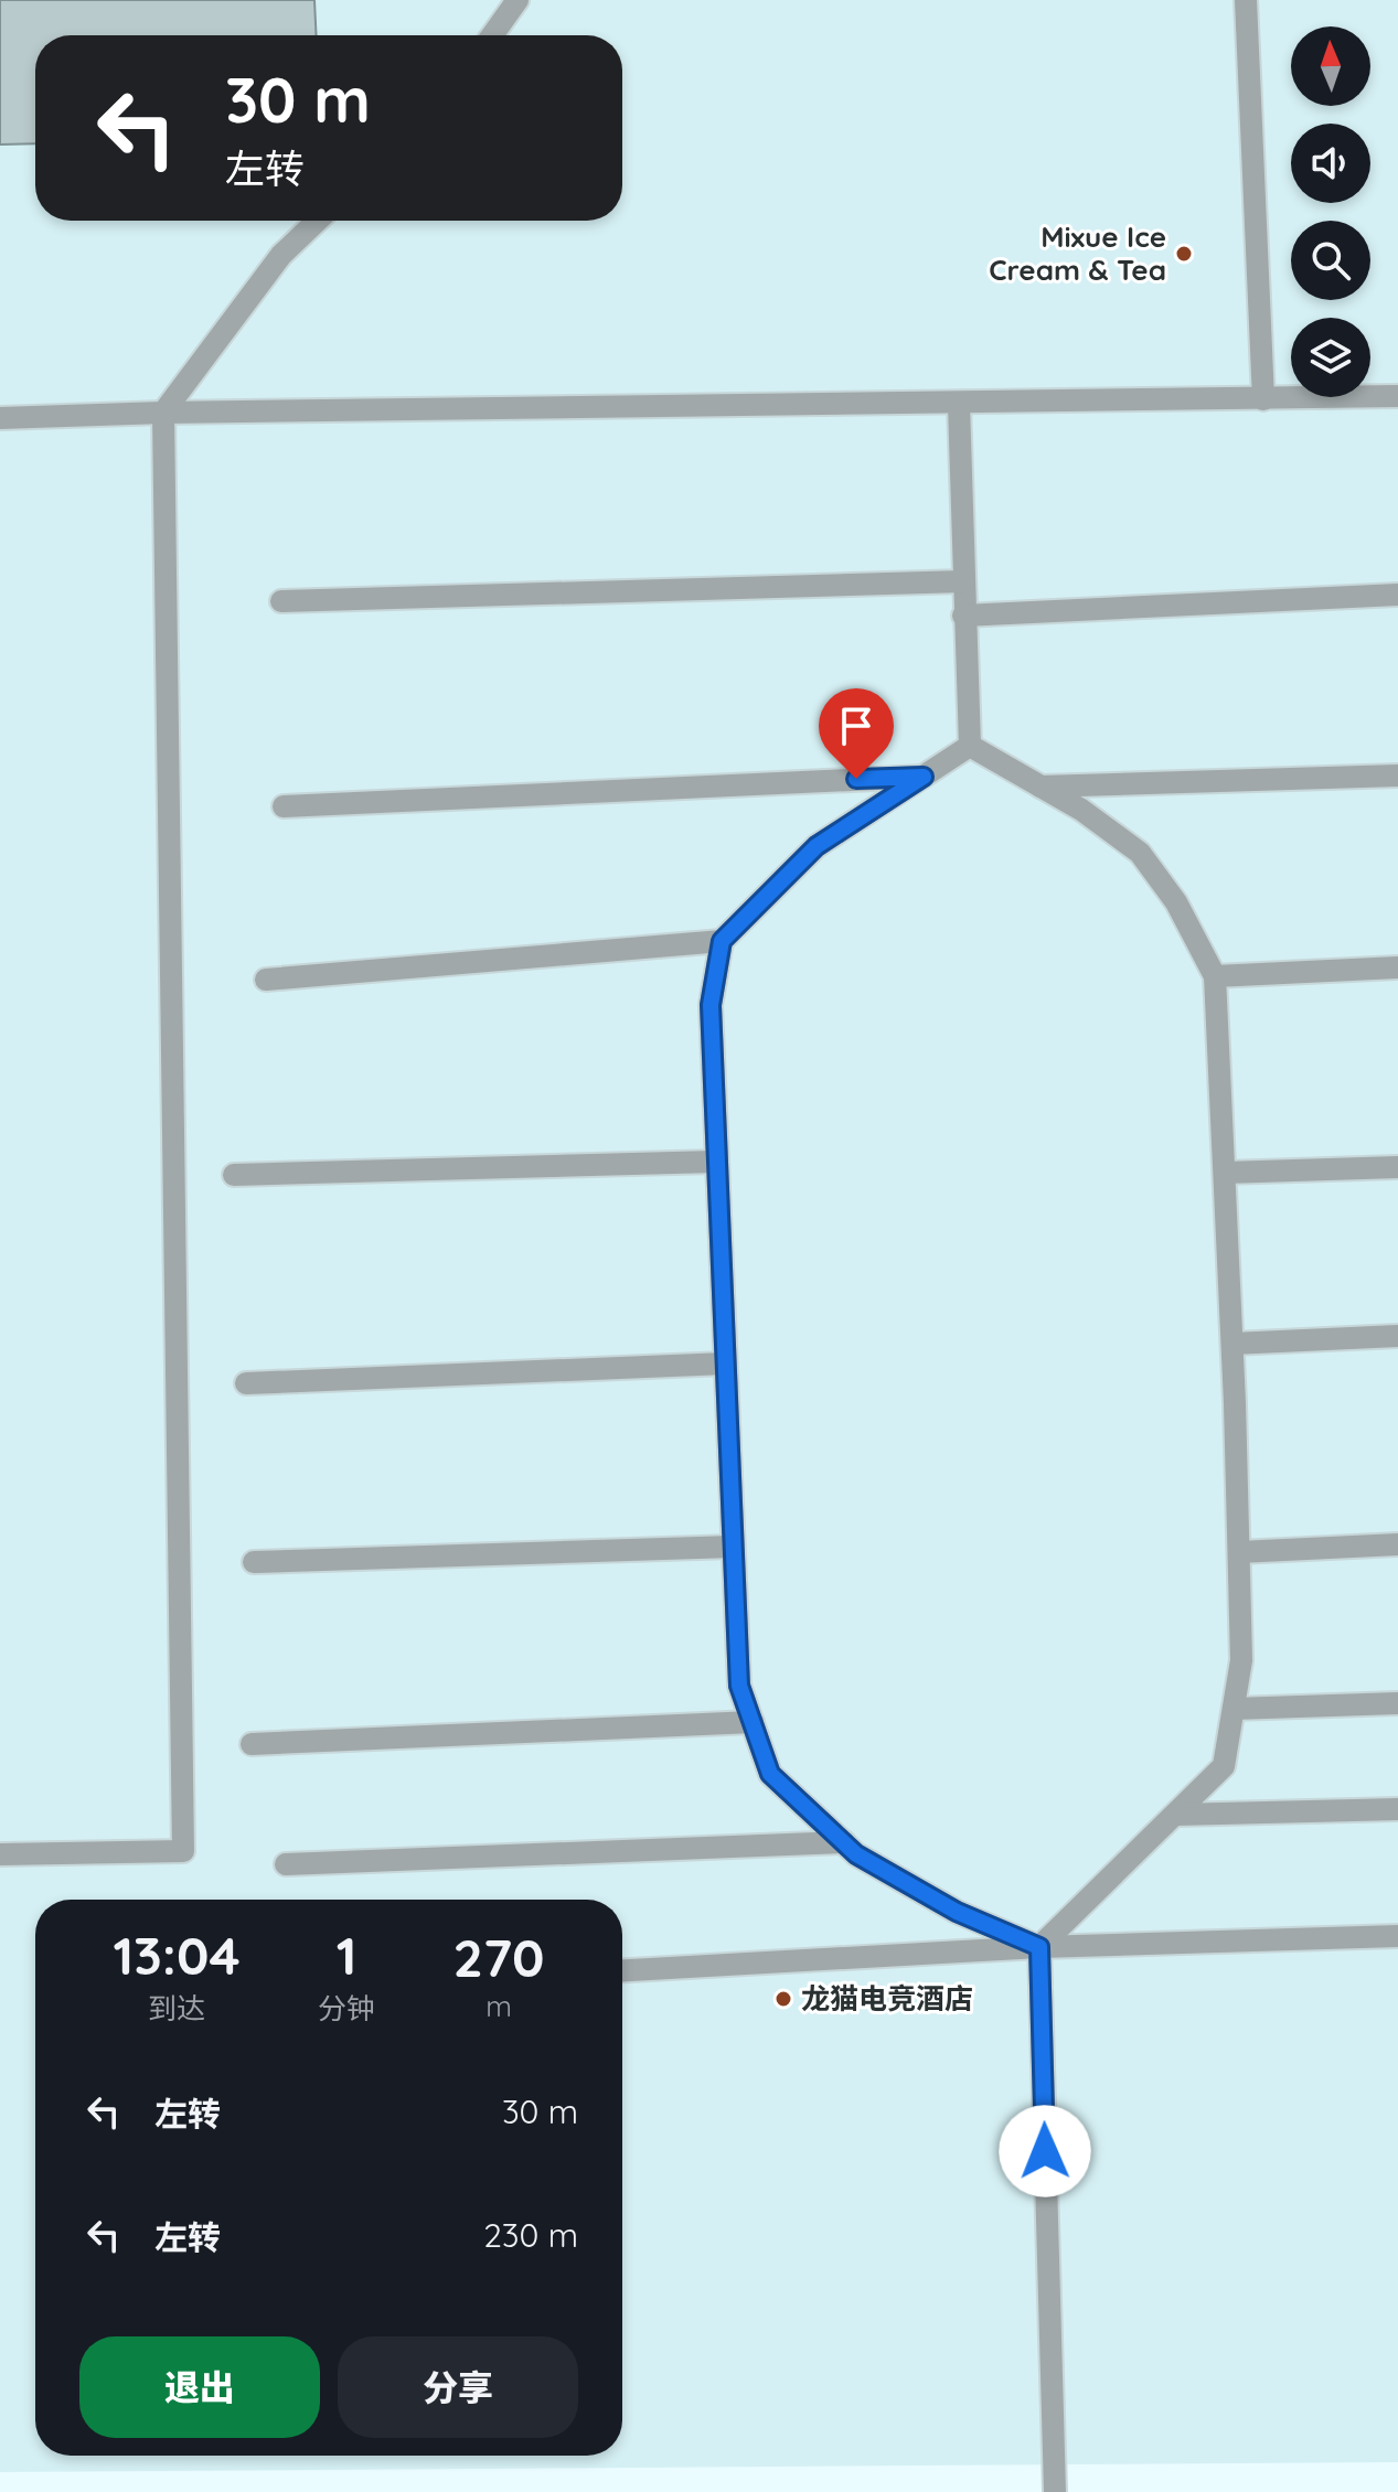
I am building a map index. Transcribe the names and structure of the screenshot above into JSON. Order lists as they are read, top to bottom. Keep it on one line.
{"places":["Mixue Ice Cream & Tea","龙猫电竞酒店"],"north":"top","page":{"turn":["30 m","左转"],"eta":["13:04","到达","1","分钟","270","m"],"list":[{"name":"左转","value":"30 m"},{"name":"左转","value":"230 m"}],"buttons":["退出","分享"]}}
